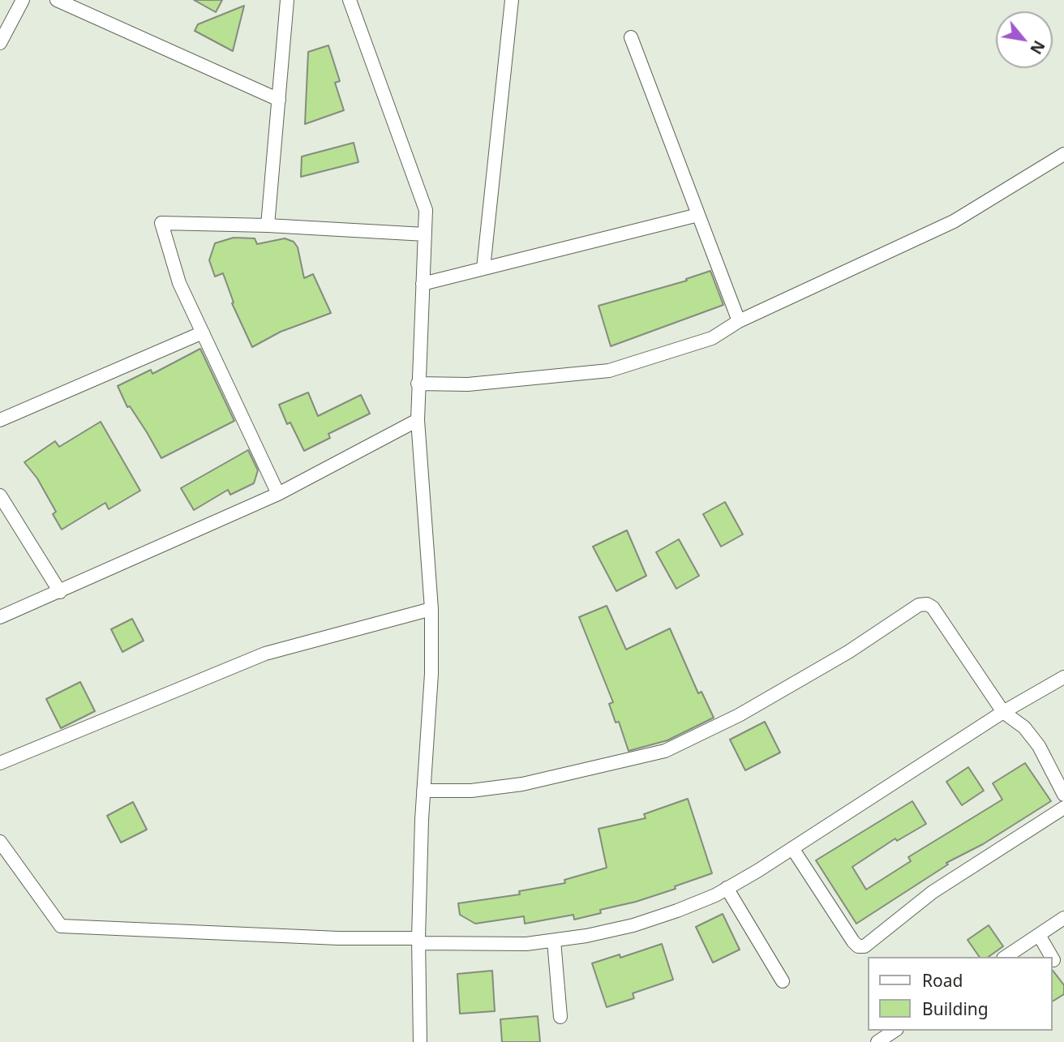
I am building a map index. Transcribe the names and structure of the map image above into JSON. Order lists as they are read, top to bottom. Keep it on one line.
{"legend":["Road","Building"],"north":"bottom right"}
